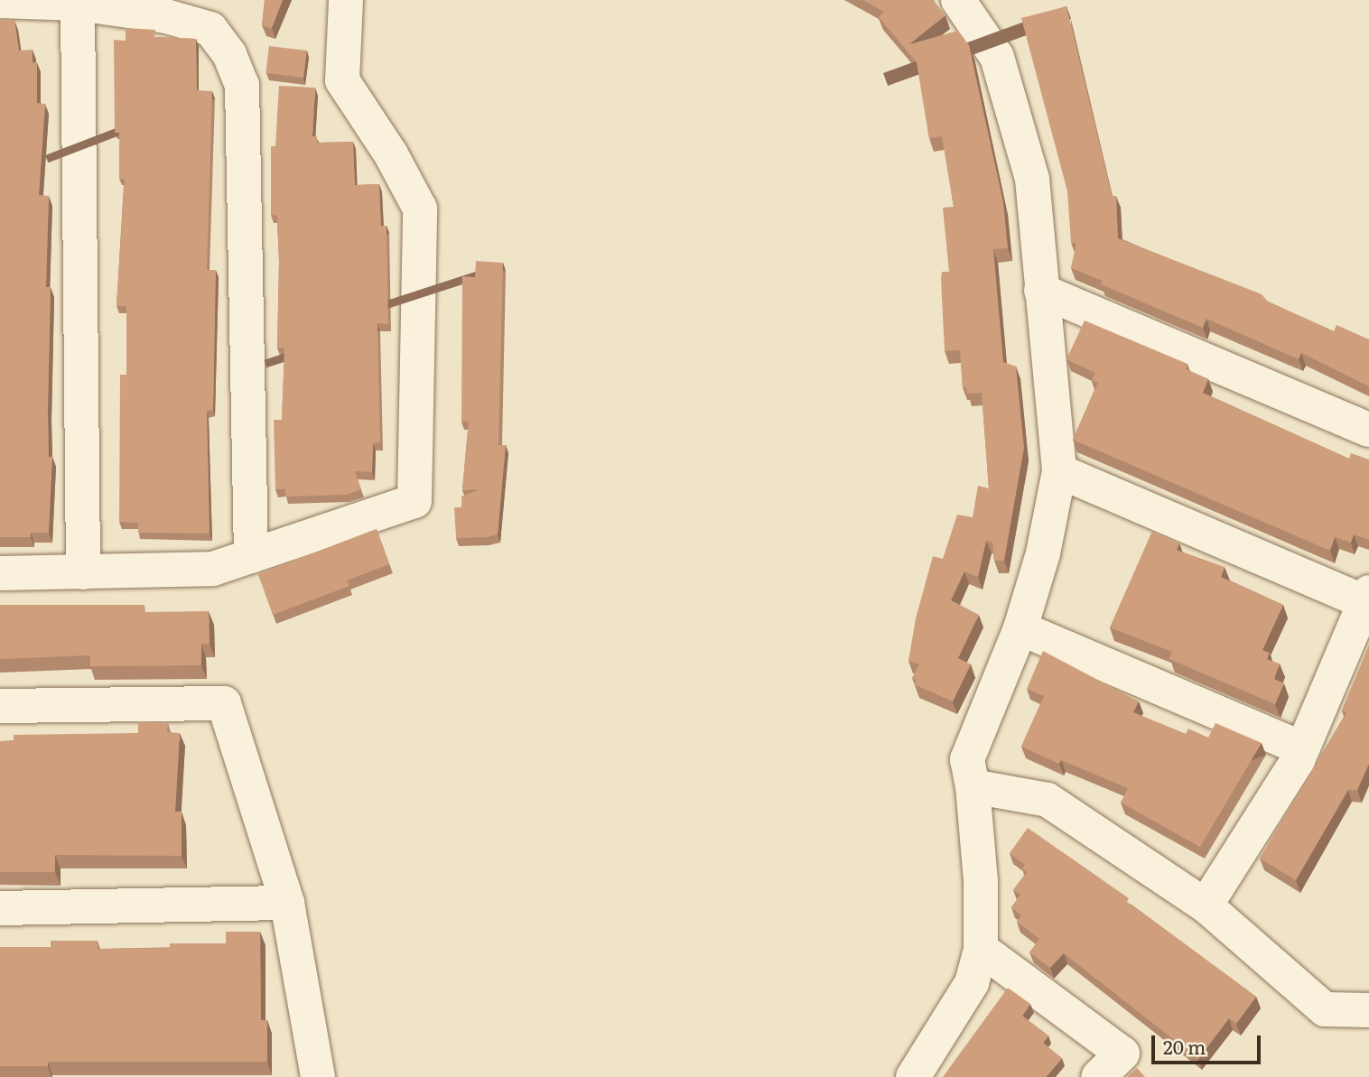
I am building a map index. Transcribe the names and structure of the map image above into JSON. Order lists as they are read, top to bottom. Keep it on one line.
{"scale_bar":"20 m"}
